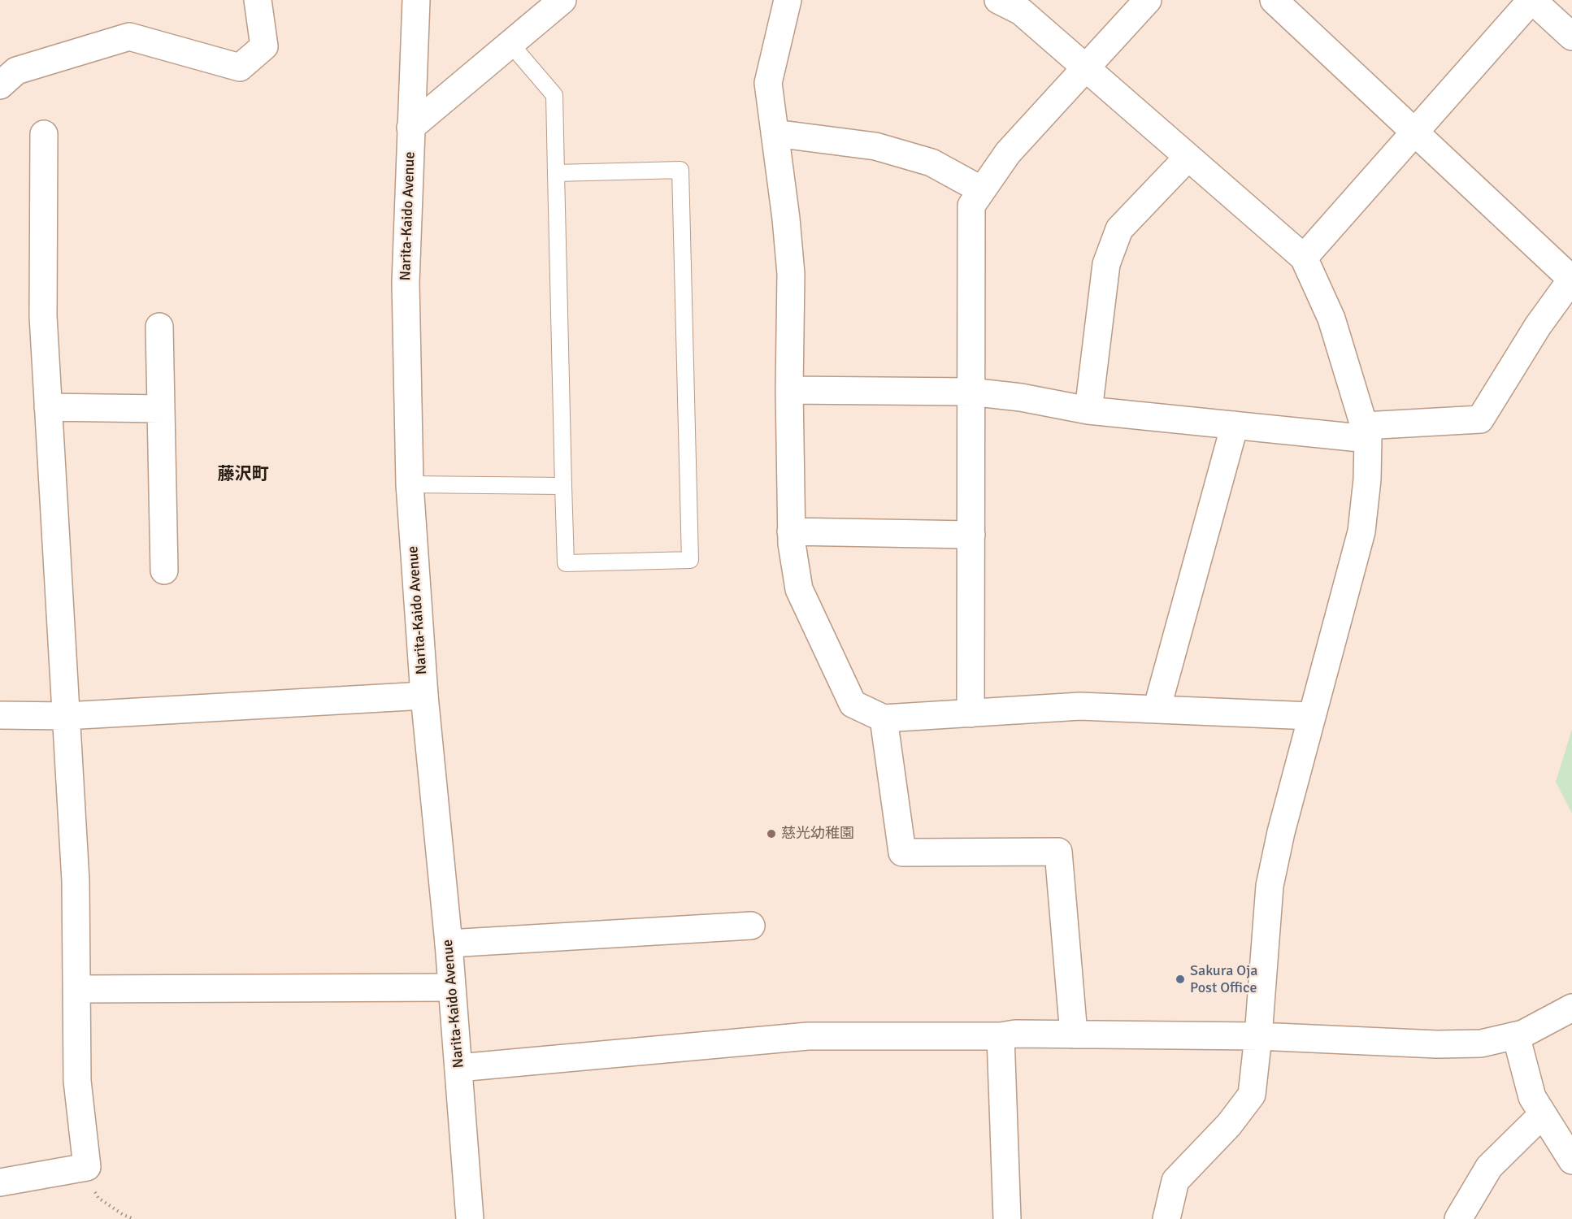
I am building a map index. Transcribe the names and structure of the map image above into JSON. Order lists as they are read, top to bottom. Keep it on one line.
{"streets":{"street":["Narita-Kaido Avenue"]},"districts":["藤沢町"],"places":["慈光幼稚園","Sakura Oja Post Office"]}
